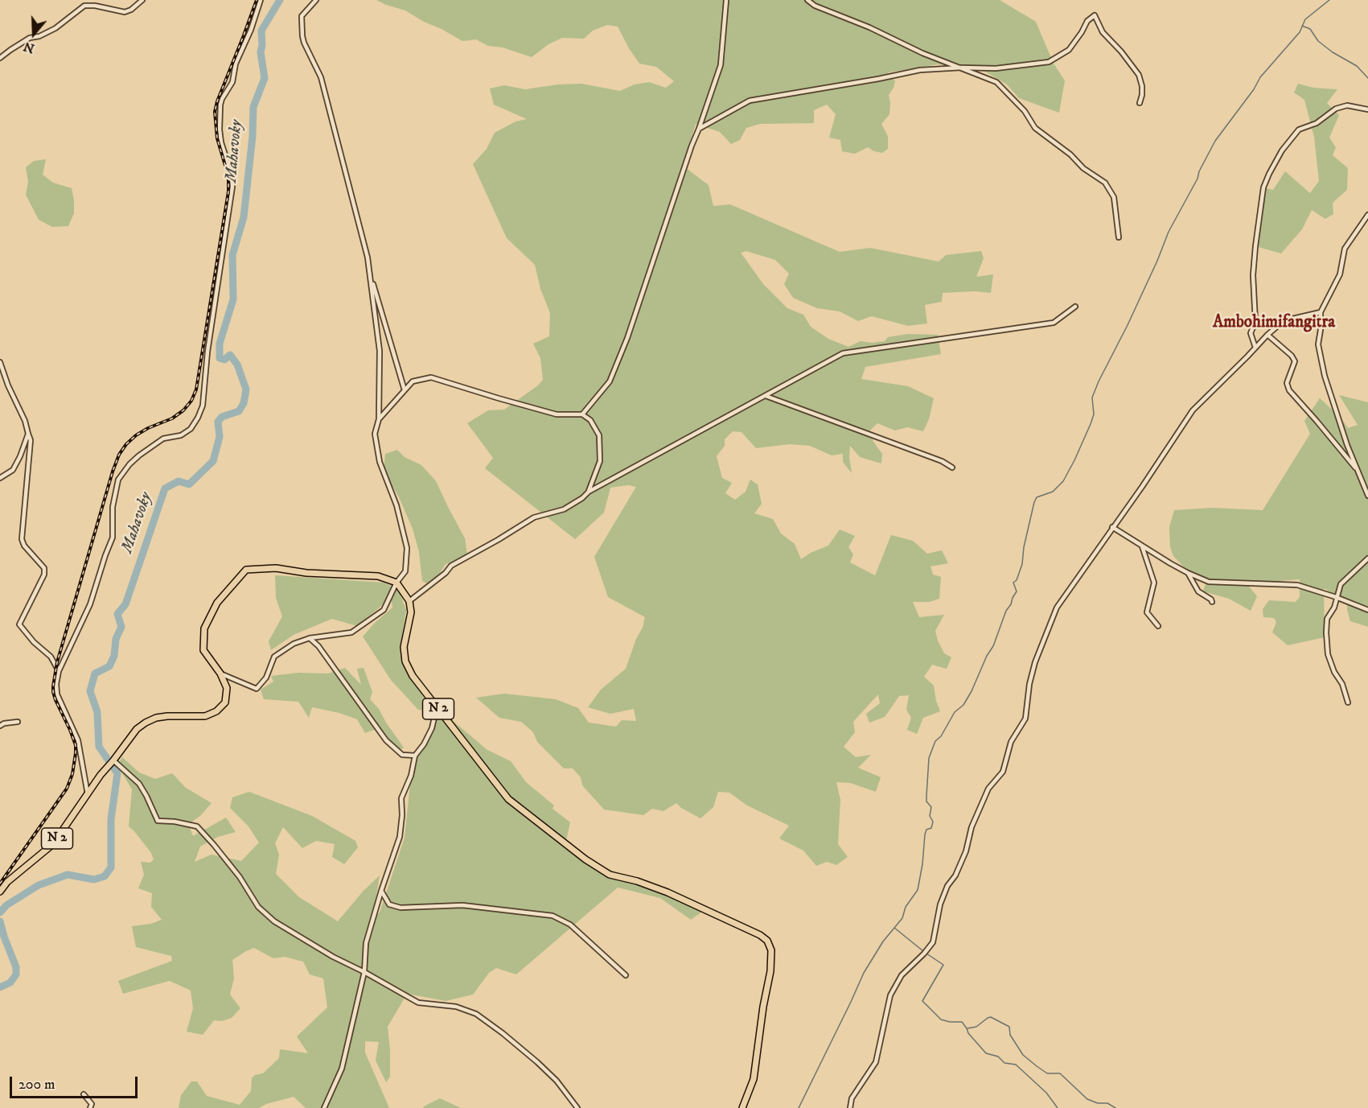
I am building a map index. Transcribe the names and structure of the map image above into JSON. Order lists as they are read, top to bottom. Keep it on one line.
{"streets":{"main road":["N 2"]},"districts":["Ambohimifangitra"],"water":["Mahavoky"],"scale_bar":"200 m","north":"bottom"}
